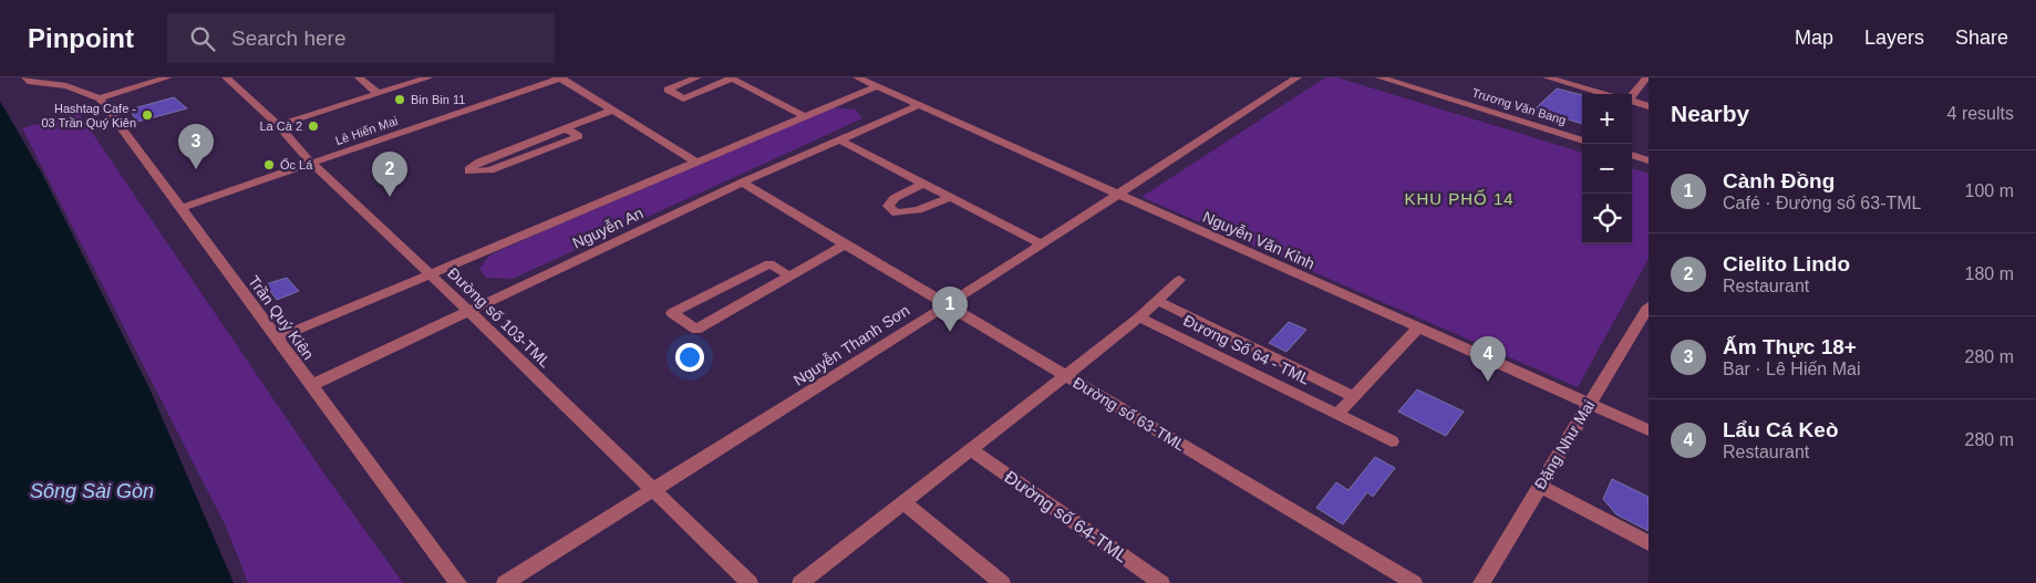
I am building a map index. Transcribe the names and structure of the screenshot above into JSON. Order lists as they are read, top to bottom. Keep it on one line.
{"streets":{"street":["Trương Văn Bang","Lê Hiến Mai","Nguyễn An","Nguyễn Văn Kỉnh","Trần Quý Kiên","Đường số 103-TML","Nguyễn Thanh Sơn","Đương Số 64 - TML","Đường số 63-TML","Đặng Như Mai","Đường số 64-TML"]},"crossings":[["Lê Hiến Mai","Trần Quý Kiên"],["Lê Hiến Mai","Đường số 103-TML"],["Nguyễn An","Nguyễn Văn Kỉnh"],["Nguyễn An","Trần Quý Kiên"],["Nguyễn An","Đường số 103-TML"],["Nguyễn An","Đường số 63-TML"],["Nguyễn Văn Kỉnh","Nguyễn Thanh Sơn"],["Nguyễn Văn Kỉnh","Đặng Như Mai"],["Đường số 103-TML","Nguyễn Thanh Sơn"],["Nguyễn Thanh Sơn","Đường số 63-TML"]],"districts":["KHU PHỐ 14"],"water":["Sông Sài Gòn"],"places":["Bin Bin 11","Hashtag Cafe - 03 Trần Quý Kiên","La Cà 2","Ốc Lá"],"page":{"header":"Pinpoint","search":"Search here","nav":["Map","Layers","Share"],"heading":["Nearby","4 results"],"map_buttons":["+","−"],"pins":["3","2","1","4"],"list":[{"mark":"1","name":"Cành Đồng","note":"Café · Đường số 63-TML","value":"100 m"},{"mark":"2","name":"Cielito Lindo","note":"Restaurant","value":"180 m"},{"mark":"3","name":"Ấm Thực 18+","note":"Bar · Lê Hiến Mai","value":"280 m"},{"mark":"4","name":"Lẩu Cá Keò","note":"Restaurant","value":"280 m"}]}}
